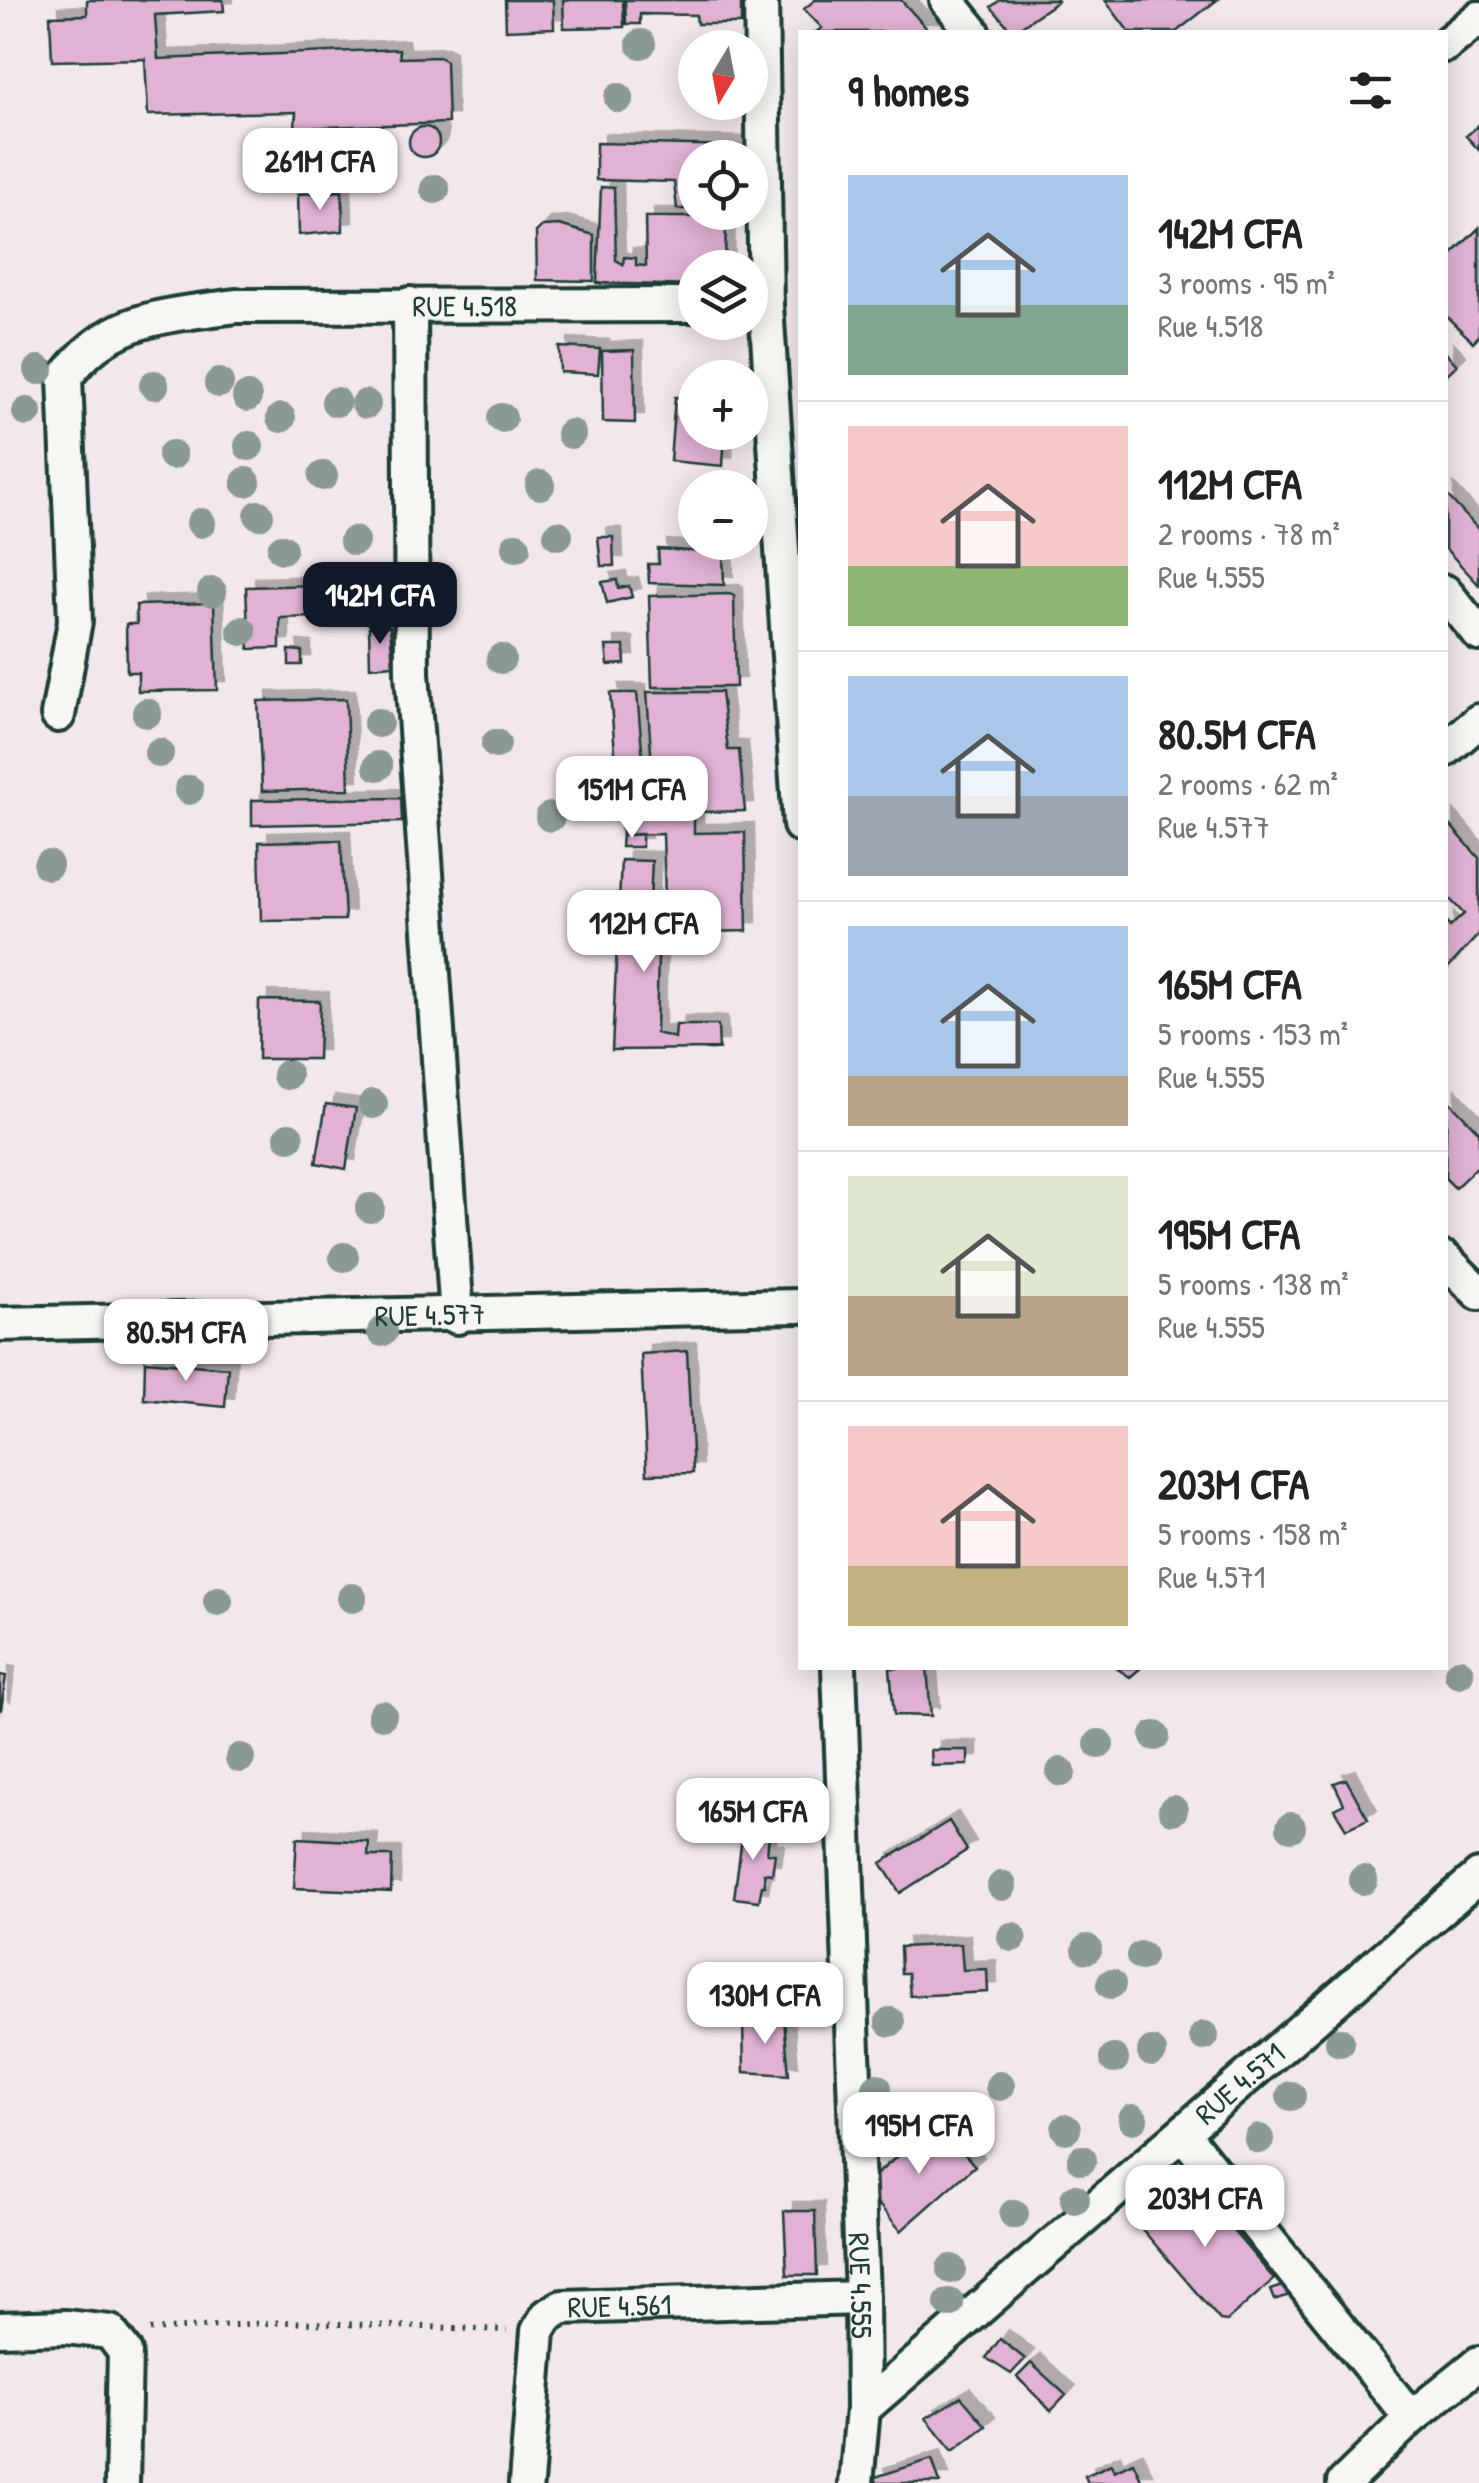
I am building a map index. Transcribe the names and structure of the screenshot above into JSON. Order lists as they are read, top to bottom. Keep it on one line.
{"streets":{"street":["RUE 4.518","RUE 4.577","RUE 4.571","RUE 4.555","RUE 4.561"]},"crossings":[["RUE 4.571","RUE 4.555"],["RUE 4.555","RUE 4.561"]],"north":"bottom","page":{"map_buttons":["+","−"],"heading":"9 homes","price":["261M CFA","142M CFA","151M CFA","112M CFA","80.5M CFA","165M CFA","130M CFA","195M CFA","203M CFA"],"list":[{"name":"142M CFA","note":"3 rooms · 95 m² · Rue 4.518"},{"name":"112M CFA","note":"2 rooms · 78 m² · Rue 4.555"},{"name":"80.5M CFA","note":"2 rooms · 62 m² · Rue 4.577"},{"name":"165M CFA","note":"5 rooms · 153 m² · Rue 4.555"},{"name":"195M CFA","note":"5 rooms · 138 m² · Rue 4.555"},{"name":"203M CFA","note":"5 rooms · 158 m² · Rue 4.571"}]}}
